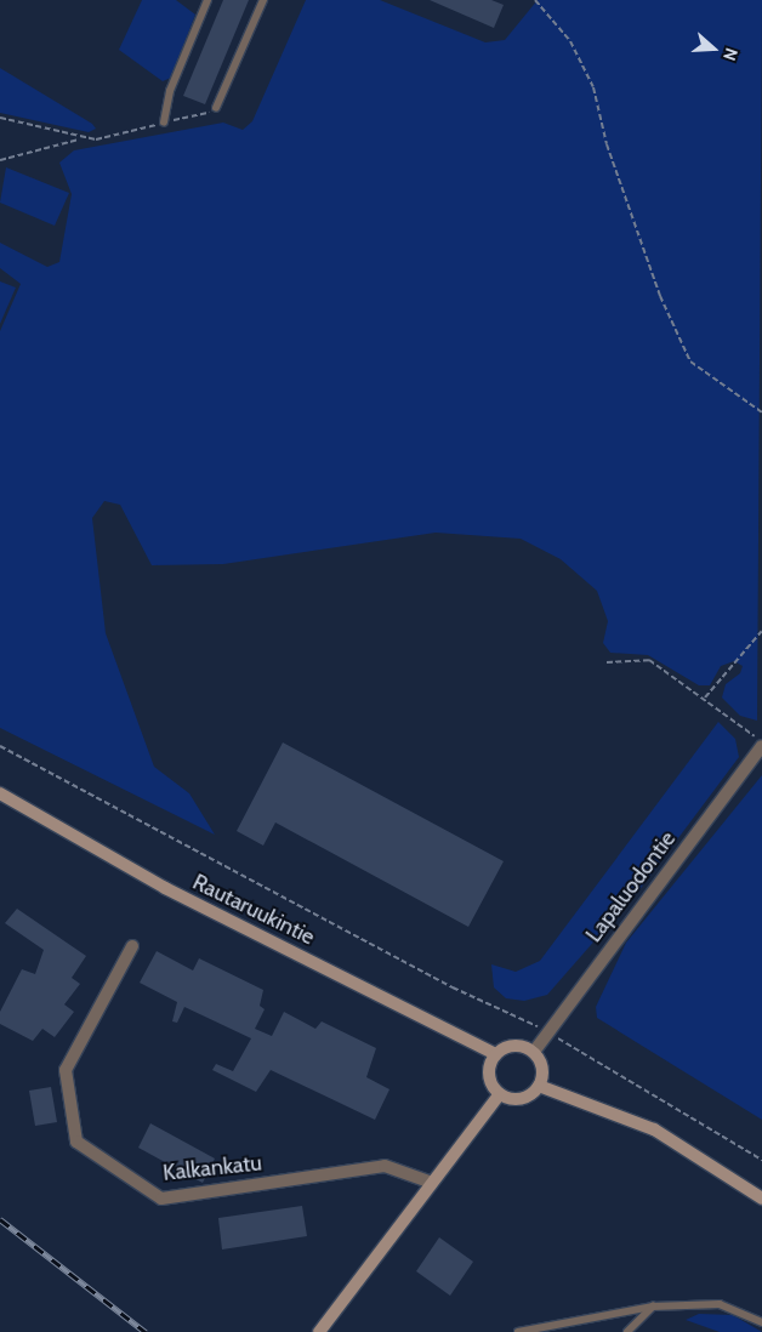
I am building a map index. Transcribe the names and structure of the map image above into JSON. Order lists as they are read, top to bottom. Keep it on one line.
{"streets":{"main road":["Rautaruukintie"],"street":["Lapaluodontie","Kalkankatu"]},"crossings":[["Lapaluodontie","Rautaruukintie"]],"north":"right"}
